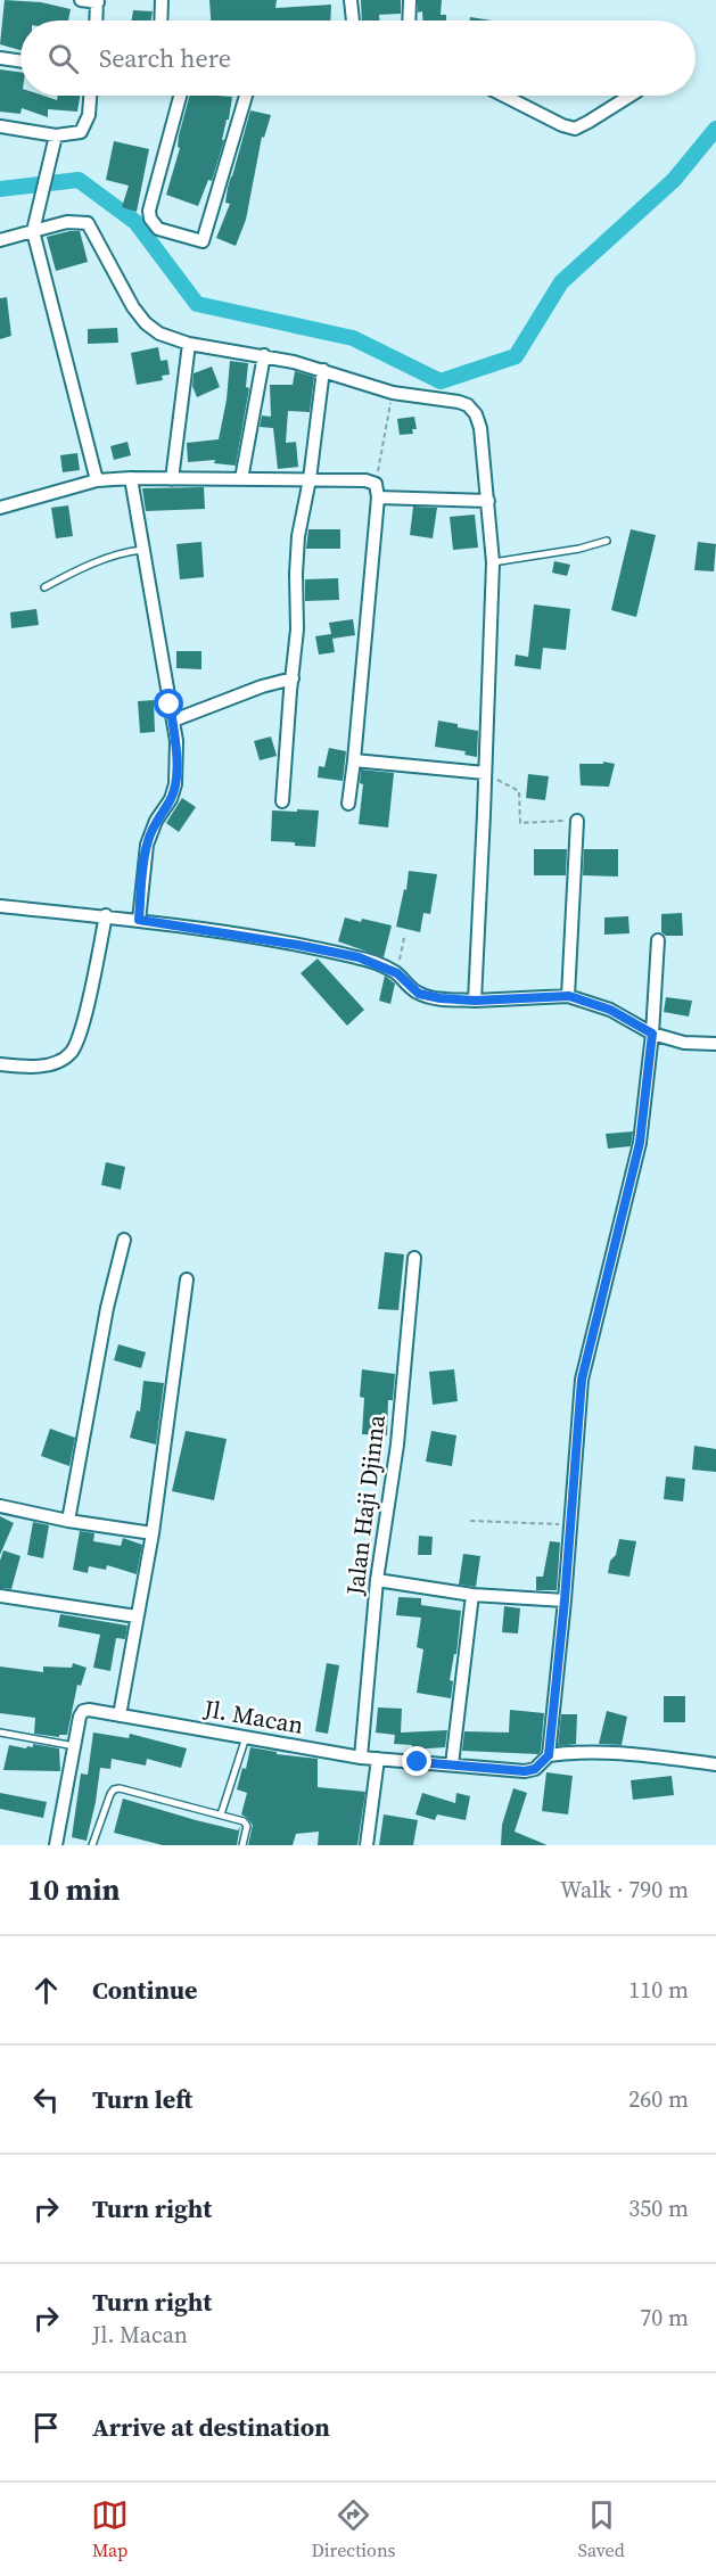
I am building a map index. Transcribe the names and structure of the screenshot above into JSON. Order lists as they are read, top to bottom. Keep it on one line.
{"streets":{"street":["Jalan Haji Djinna","Jl. Macan"]},"crossings":[["Jalan Haji Djinna","Jl. Macan"]],"page":{"search":"Search here","heading":["10 min","Walk · 790 m"],"list":[["Continue","110 m"],["Turn left","260 m"],["Turn right","350 m"],["Turn right","Jl. Macan","70 m"],"Arrive at destination"],"nav":["Map","Directions","Saved"]}}
